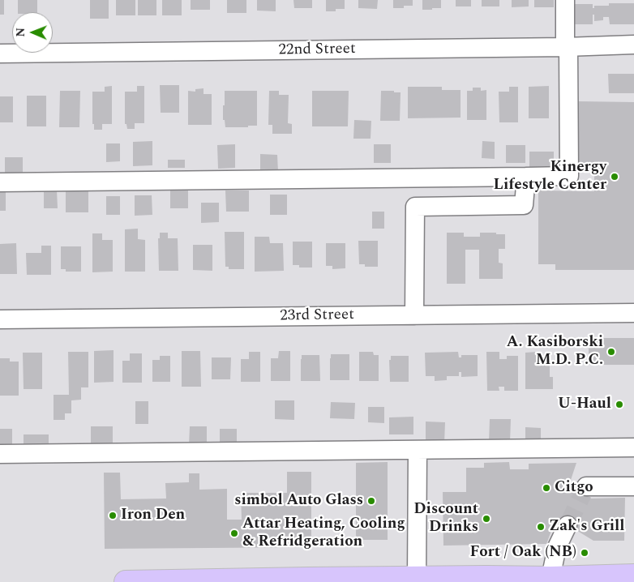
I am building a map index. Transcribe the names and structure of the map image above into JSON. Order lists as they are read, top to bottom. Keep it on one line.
{"streets":{"street":["22nd Street","23rd Street"]},"places":["Kinergy Lifestyle Center","A. Kasiborski M.D. P.C.","U-Haul","Citgo","simbol Auto Glass","Iron Den","Discount Drinks","Zak's Grill","Attar Heating, Cooling & Refridgeration","Fort / Oak (NB)"],"north":"left"}
